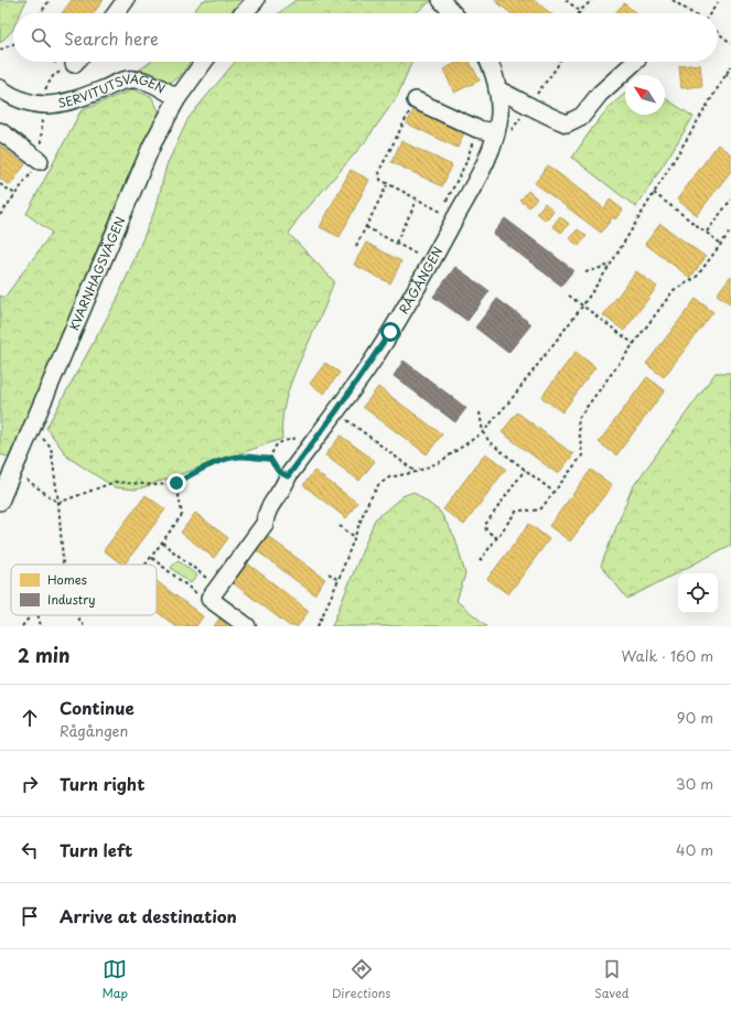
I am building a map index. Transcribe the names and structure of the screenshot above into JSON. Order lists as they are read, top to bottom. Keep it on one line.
{"streets":{"street":["SERVITUTSVÄGEN","KVARNHAGSVÄGEN","RÅGÅNGEN"]},"crossings":[["SERVITUTSVÄGEN","KVARNHAGSVÄGEN"]],"legend":["Homes","Industry"],"north":"top left","page":{"search":"Search here","heading":["2 min","Walk · 160 m"],"list":[["Continue","Rågången","90 m"],["Turn right","30 m"],["Turn left","40 m"],"Arrive at destination"],"nav":["Map","Directions","Saved"]}}
